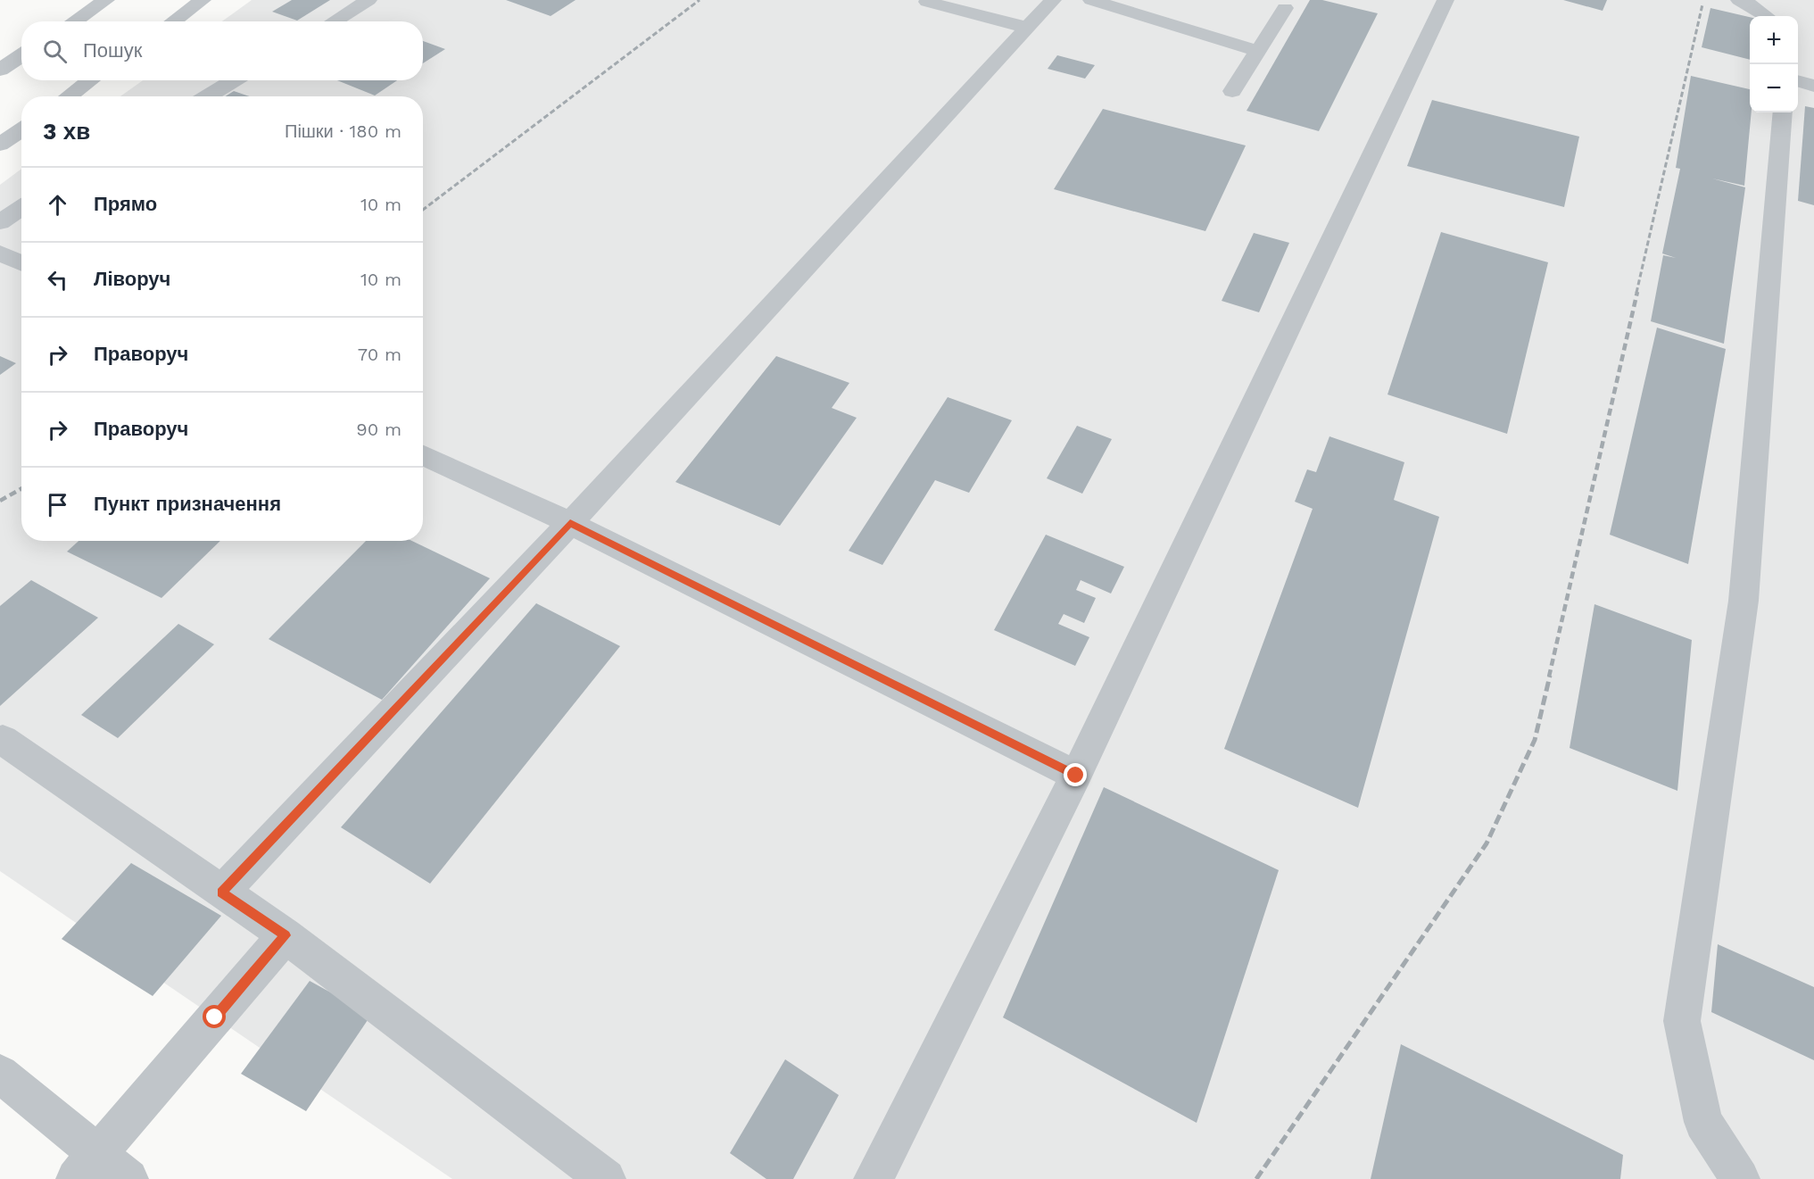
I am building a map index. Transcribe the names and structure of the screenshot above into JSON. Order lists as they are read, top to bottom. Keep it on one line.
{"page":{"map_buttons":["+","−"],"search":"Пошук","heading":["3 хв","Пішки · 180 m"],"list":[["Прямо","10 m"],["Ліворуч","10 m"],["Праворуч","70 m"],["Праворуч","90 m"],"Пункт призначення"]}}
